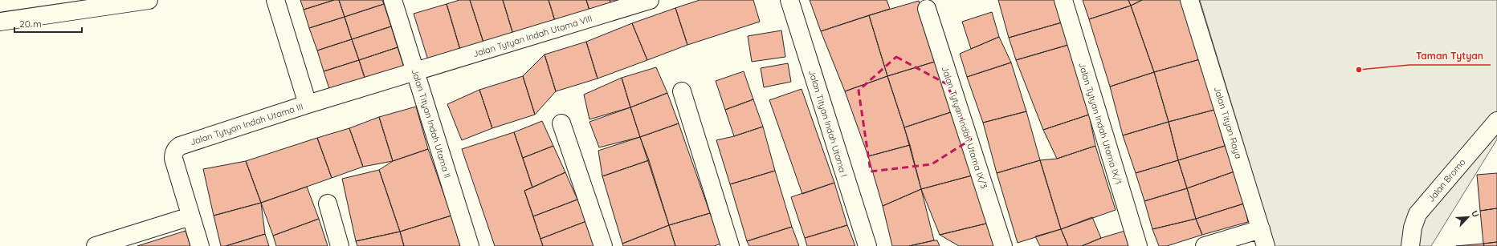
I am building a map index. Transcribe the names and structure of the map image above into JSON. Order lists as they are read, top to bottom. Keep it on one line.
{"streets":{"street":["Jalan Tytyan Indah Utama VIII","Jalan Tityan Raya","Jalan Tityan Indah Utama II","Jalan Tityan Indah Utama I","Jalan Tytyan Indah Utama IX/1","Jalan Tytyan Indah Utama III","Jalan Tytyan Indah Utama IX/3","Jalan Bromo"]},"crossings":[["Jalan Tytyan Indah Utama VIII","Jalan Tityan Indah Utama II"],["Jalan Tytyan Indah Utama VIII","Jalan Tytyan Indah Utama III"],["Jalan Tityan Indah Utama II","Jalan Tytyan Indah Utama III"]],"places":["Taman Tytyan"],"scale_bar":"20 m","north":"top right"}
